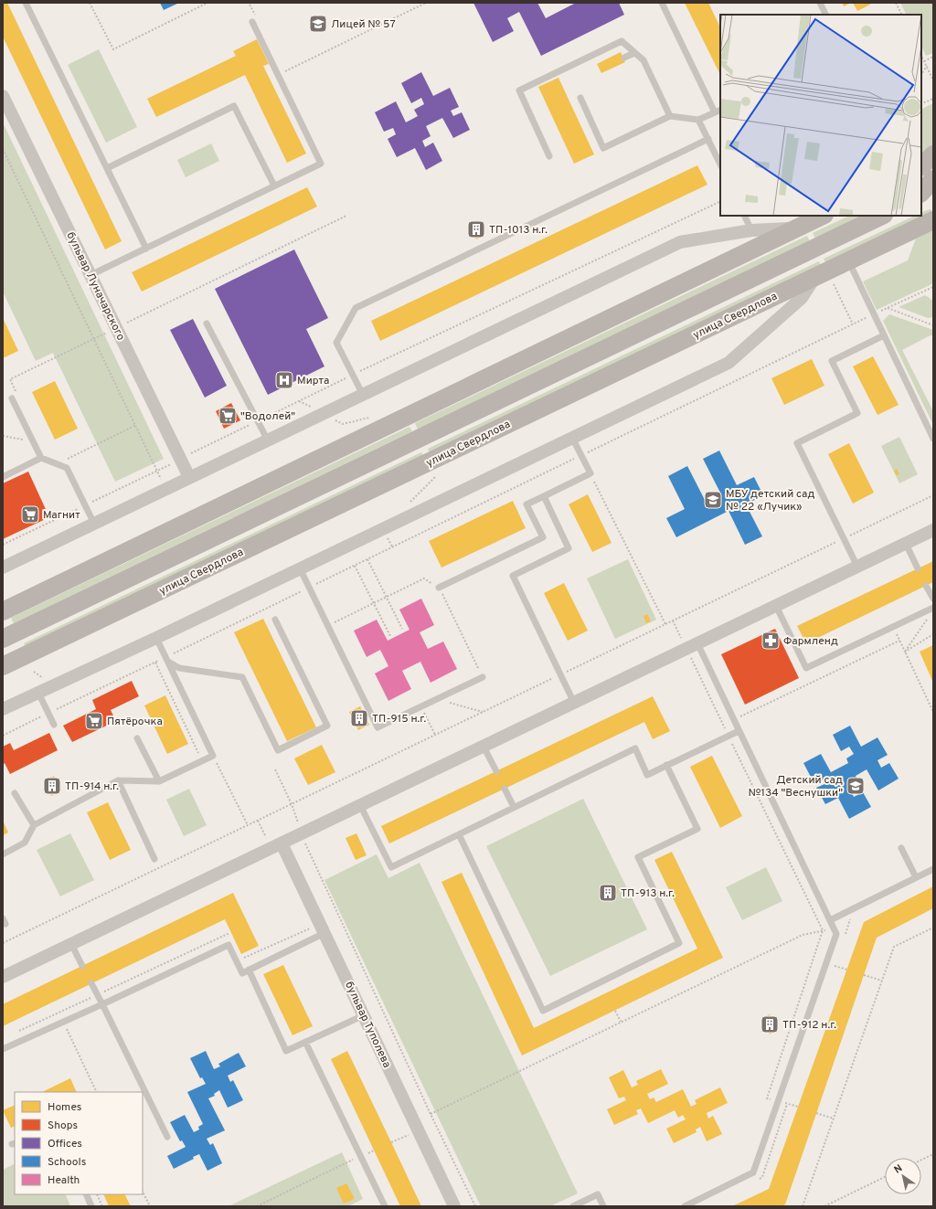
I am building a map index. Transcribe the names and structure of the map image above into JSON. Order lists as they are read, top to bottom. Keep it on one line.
{"streets":{"main road":["улица Свердлова"],"street":["бульвар Луначарского","бульвар Туполева"]},"places":{"school or university":["Лицей № 57","МБУ детский сад № 22 «Лучик»","Детский сад №134 \"Веснушки\""],"building":["ТП-1013 н.г.","ТП-915 н.г.","ТП-914 н.г.","ТП-913 н.г.","ТП-912 н.г."],"hospital":["Мирта"],"supermarket":["\"Водолей\"","Магнит","Пятёрочка"],"pharmacy":["Фармленд"]},"legend":["Homes","Shops","Offices","Schools","Health"],"north":"top left"}
